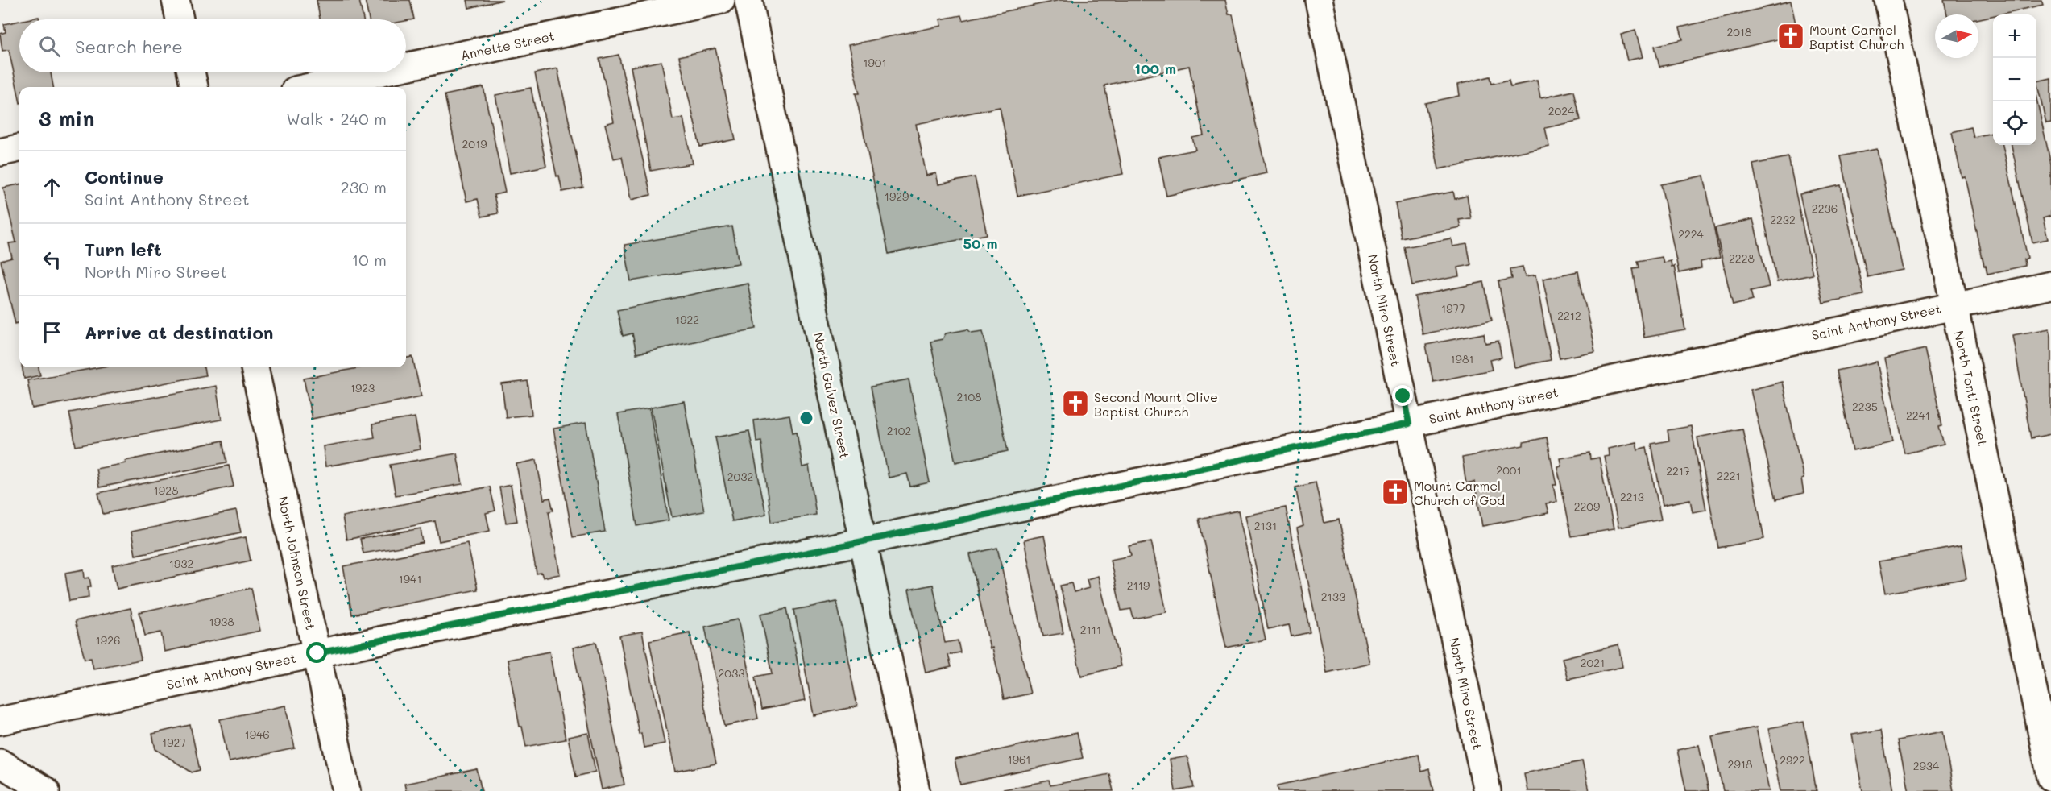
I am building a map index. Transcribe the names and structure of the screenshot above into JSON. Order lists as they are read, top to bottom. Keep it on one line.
{"streets":{"main road":["Annette Street","North Miro Street","Saint Anthony Street","North Tonti Street","North Galvez Street","North Johnson Street"]},"crossings":[["North Miro Street","Saint Anthony Street"],["Saint Anthony Street","North Tonti Street"],["Saint Anthony Street","North Galvez Street"],["Saint Anthony Street","North Johnson Street"]],"places":{"church":["Mount Carmel Baptist Church","Second Mount Olive Baptist Church","Mount Carmel Church of God"]},"house_numbers":["2018","1901","2024","2019","1929","2236","2232","2224","2228","1977","2212","1922","1981","1923","2108","2235","2241","2102","2001","2217","2221","2032","1928","2213","2209","2131","1932","1941","2119","2133","1938","2111","1926","2021","2033","1946","1927","1961","2922","2918","2934"],"north":"right","page":{"map_buttons":["+","−"],"search":"Search here","heading":["3 min","Walk · 240 m"],"list":[["Continue","Saint Anthony Street","230 m"],["Turn left","North Miro Street","10 m"],"Arrive at destination"]},"rings":["100 m","50 m"]}
